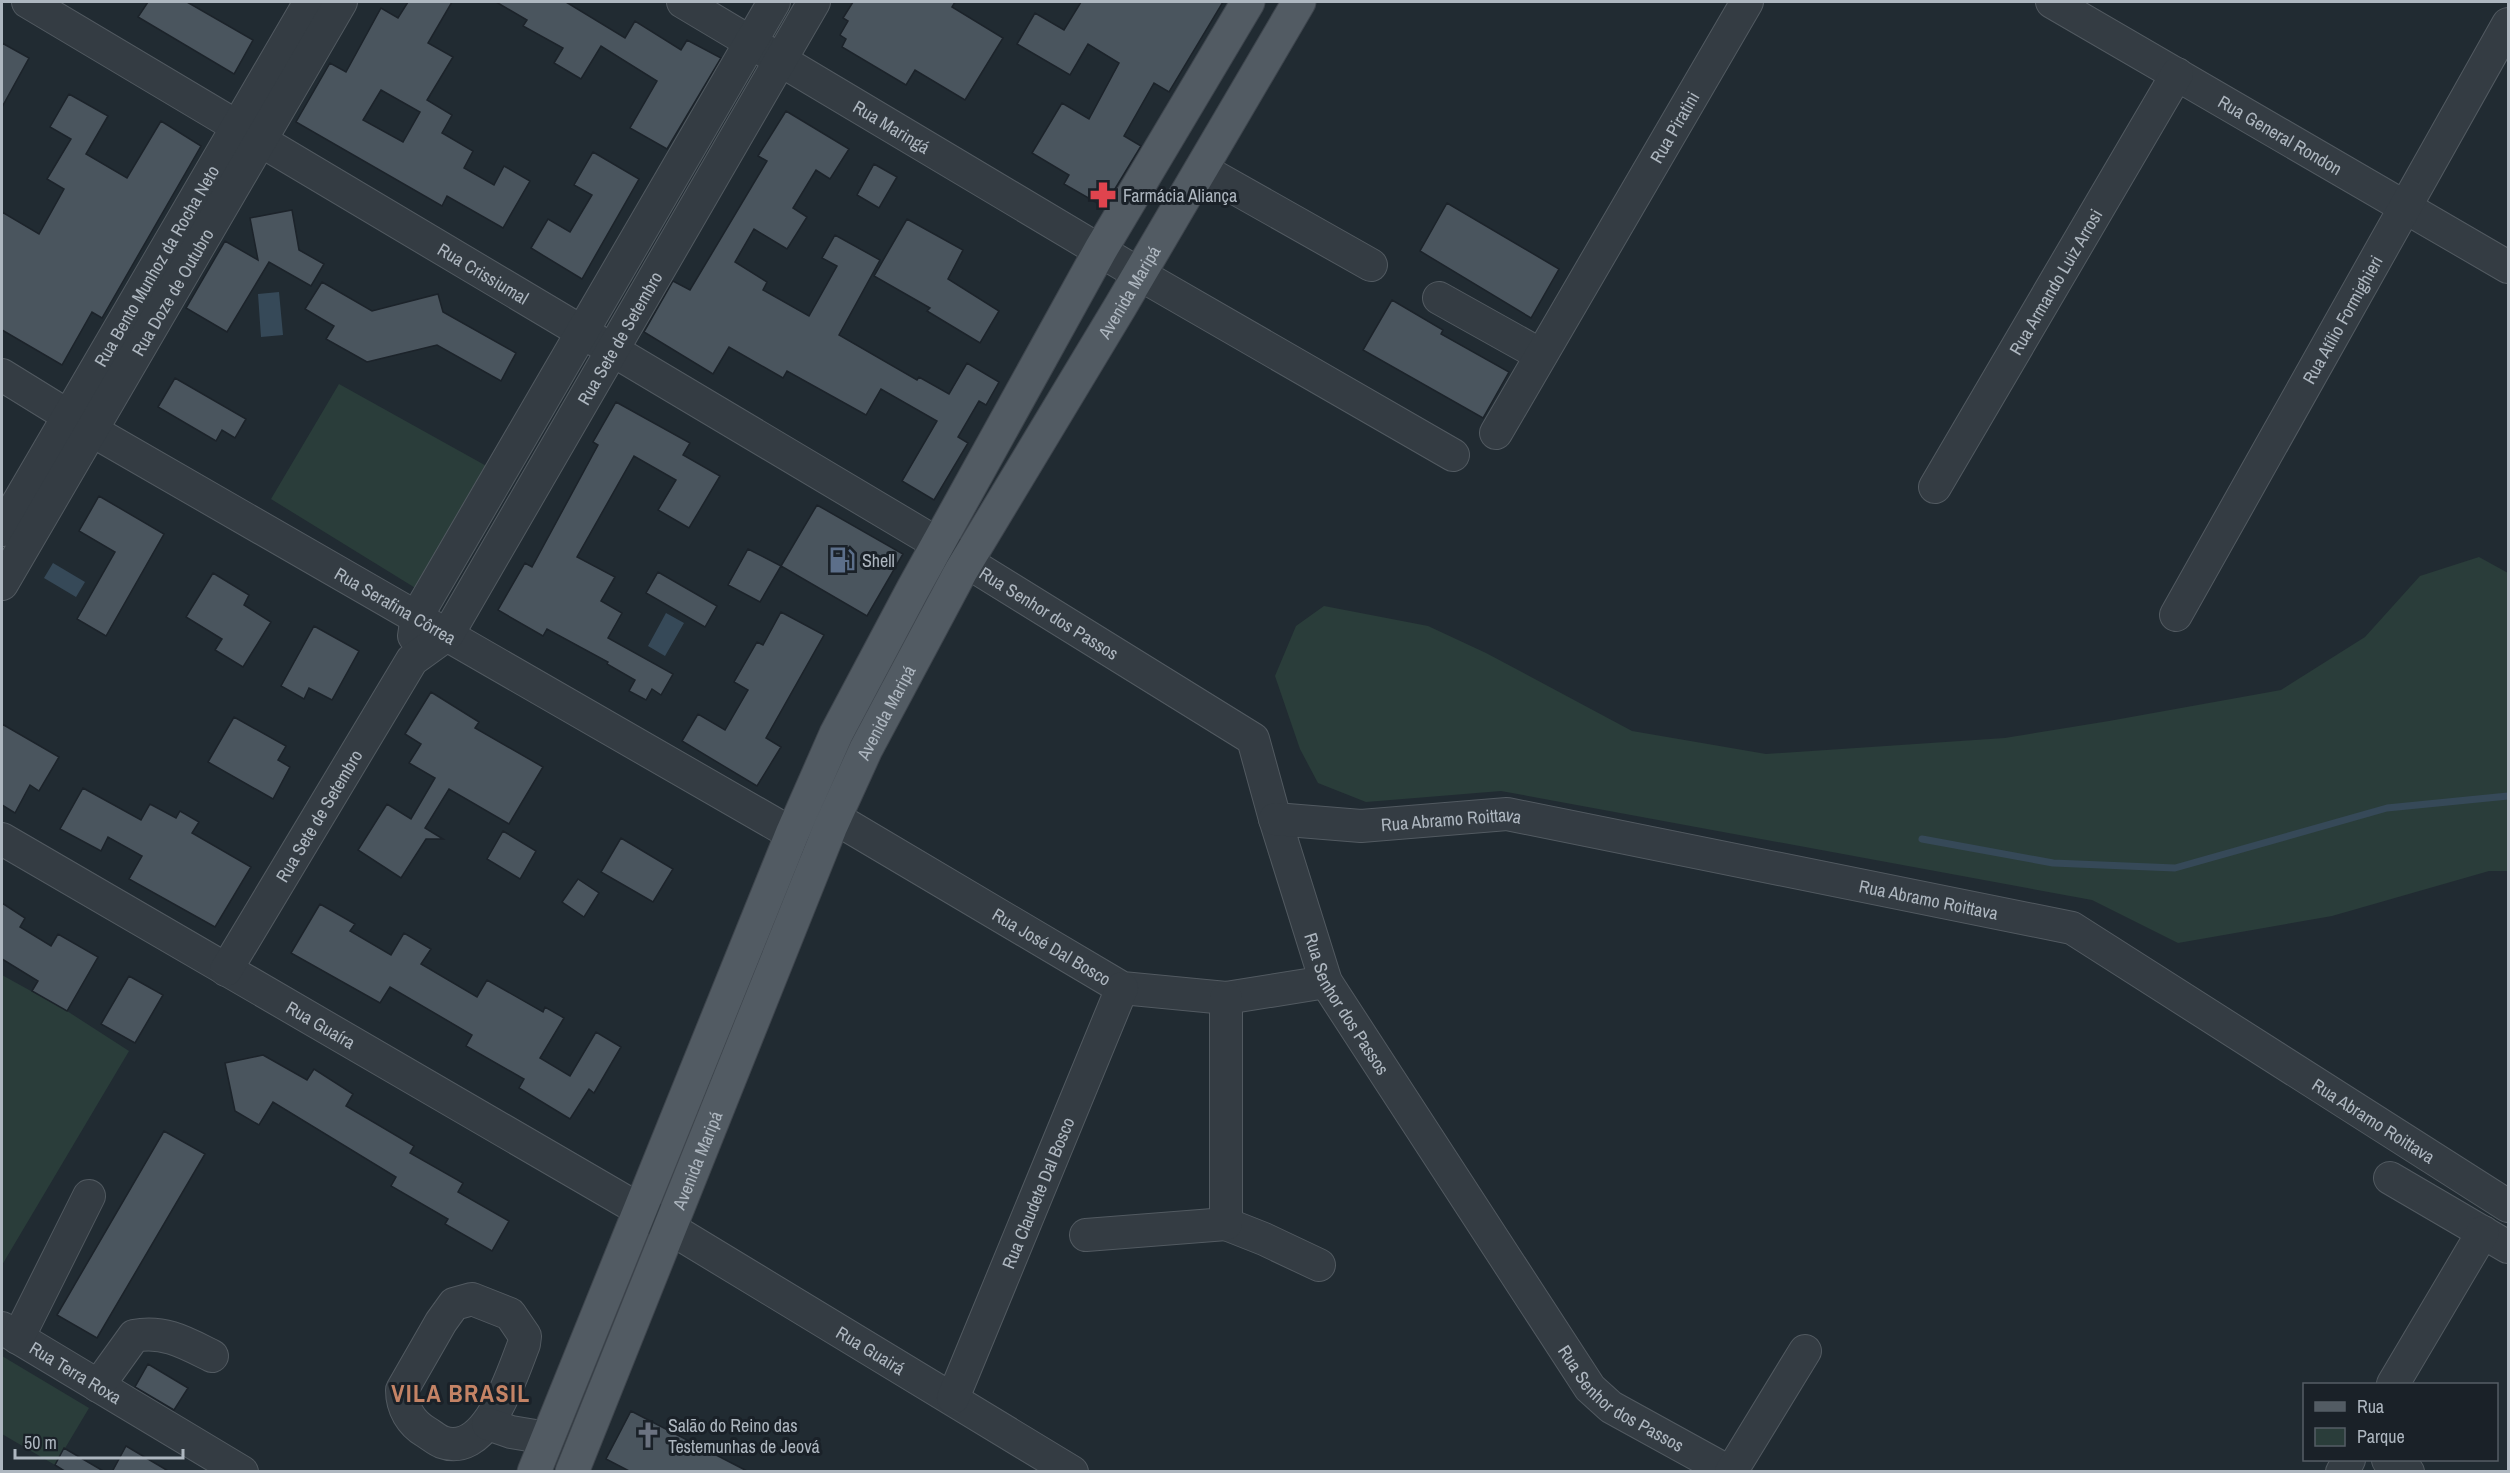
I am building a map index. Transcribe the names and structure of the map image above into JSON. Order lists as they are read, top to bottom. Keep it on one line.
{"streets":{"main road":["Avenida Maripá"],"street":["Rua Maringá","Rua Piratini","Rua General Rondon","Rua Bento Munhoz da Rocha Neto","Rua Crissiumal","Rua Armando Luiz Arrosi","Rua Atílio Formighieri","Rua Sete de Setembro","Rua Serafina Côrrea","Rua Senhor dos Passos","Rua Abramo Roittava","Rua José Dal Bosco","Rua Guaíra","Rua Claudete Dal Bosco","Rua Guairá","Rua Terra Roxa"]},"crossings":[["Rua Maringá","Avenida Maripá"],["Rua Maringá","Rua Sete de Setembro"],["Rua General Rondon","Rua Armando Luiz Arrosi"],["Rua General Rondon","Rua Atílio Formighieri"],["Rua Bento Munhoz da Rocha Neto","Rua Crissiumal"],["Rua Bento Munhoz da Rocha Neto","Rua Serafina Côrrea"],["Rua Crissiumal","Avenida Maripá"],["Rua Crissiumal","Rua Sete de Setembro"],["Rua Crissiumal","Rua Senhor dos Passos"],["Avenida Maripá","Rua Serafina Côrrea"],["Avenida Maripá","Rua Senhor dos Passos"],["Avenida Maripá","Rua José Dal Bosco"],["Avenida Maripá","Rua Guaíra"],["Avenida Maripá","Rua Guairá"],["Rua Sete de Setembro","Rua Serafina Côrrea"],["Rua Sete de Setembro","Rua Guaíra"],["Rua Senhor dos Passos","Rua Abramo Roittava"],["Rua Senhor dos Passos","Rua José Dal Bosco"],["Rua José Dal Bosco","Rua Claudete Dal Bosco"],["Rua Guaíra","Rua Guairá"],["Rua Claudete Dal Bosco","Rua Guairá"]],"districts":["VILA BRASIL"],"places":{"pharmacy":["Farmácia Aliança"],"fuel station":["Shell"],"church":["Salão do Reino das Testemunhas de Jeová"]},"legend":["Rua","Parque"],"scale_bar":"50 m"}
